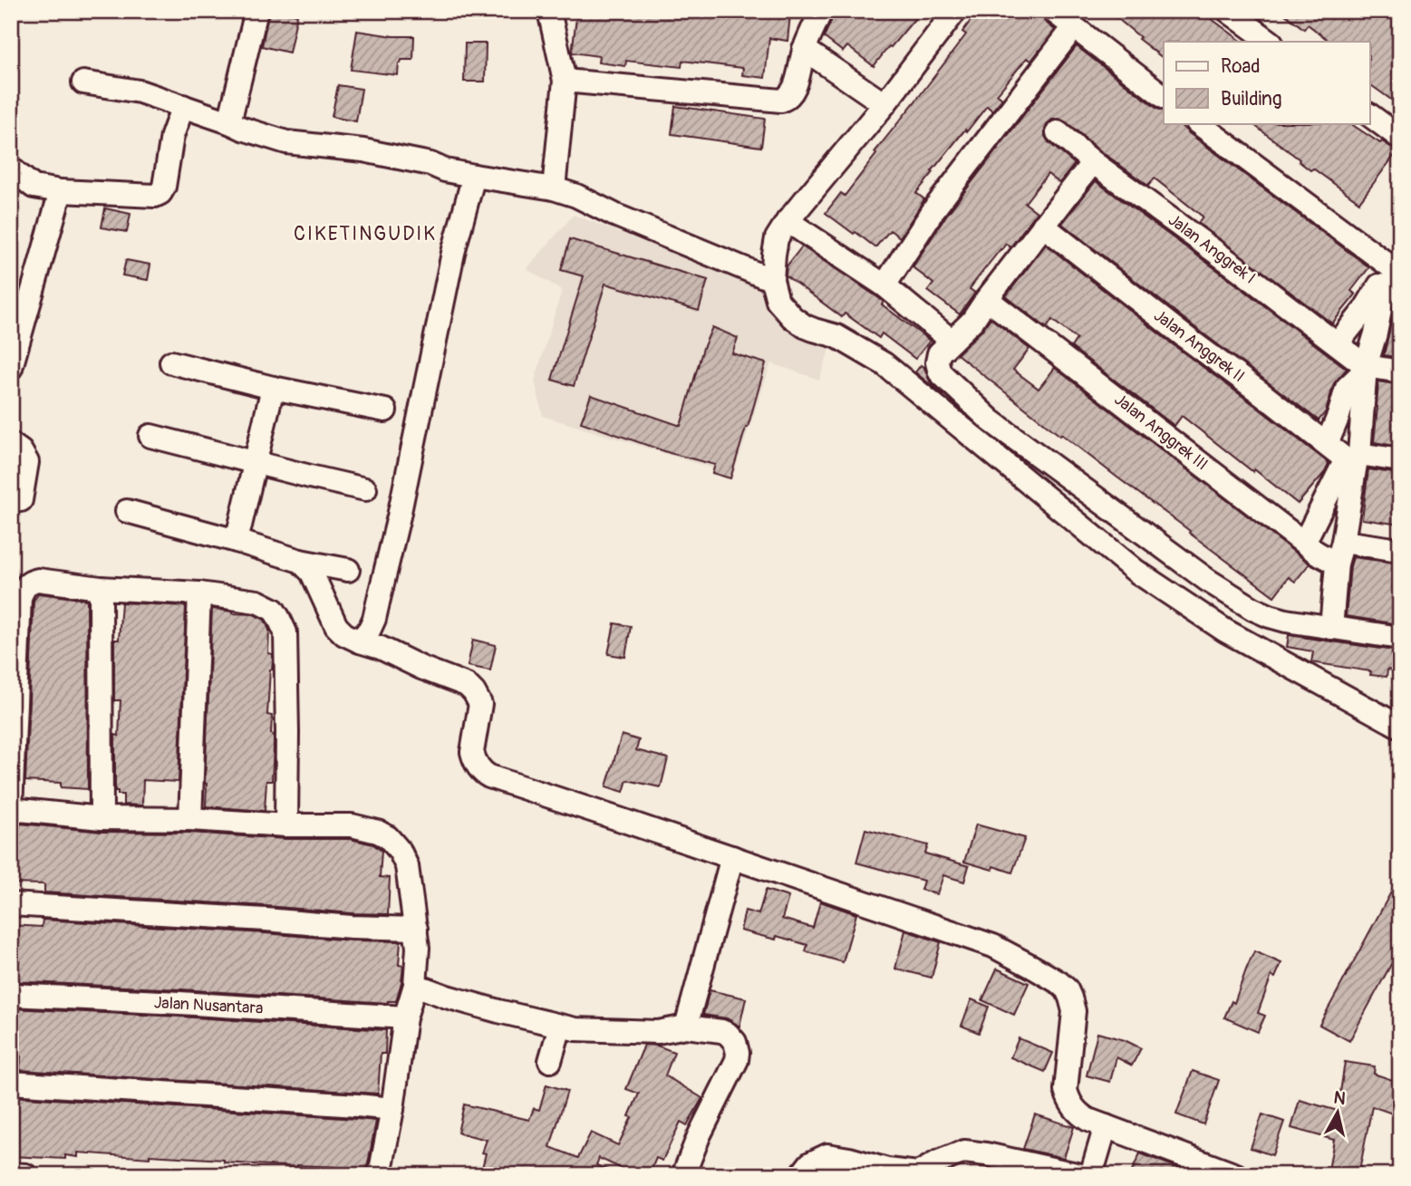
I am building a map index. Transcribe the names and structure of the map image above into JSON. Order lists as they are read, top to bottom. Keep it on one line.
{"streets":{"street":["Jalan Anggrek I","Jalan Anggrek II","Jalan Anggrek III","Jalan Nusantara"]},"districts":["CIKETINGUDIK"],"legend":["Road","Building"],"north":"top"}
